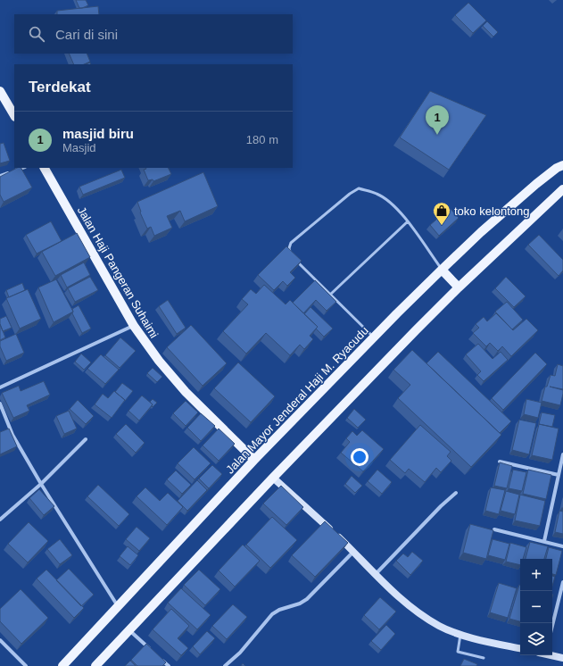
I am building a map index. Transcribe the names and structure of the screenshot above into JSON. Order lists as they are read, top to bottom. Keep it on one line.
{"streets":{"main road":["Jalan Haji Pangeran Suhaimi","Jalan Mayor Jenderal Haji M. Ryacudu"]},"crossings":[["Jalan Haji Pangeran Suhaimi","Jalan Mayor Jenderal Haji M. Ryacudu"]],"places":{"shop":["toko kelontong"]},"page":{"search":"Cari di sini","heading":"Terdekat","pins":"1","list":[{"mark":"1","name":"masjid biru","note":"Masjid","value":"180 m"}],"map_buttons":["+","−"]}}
